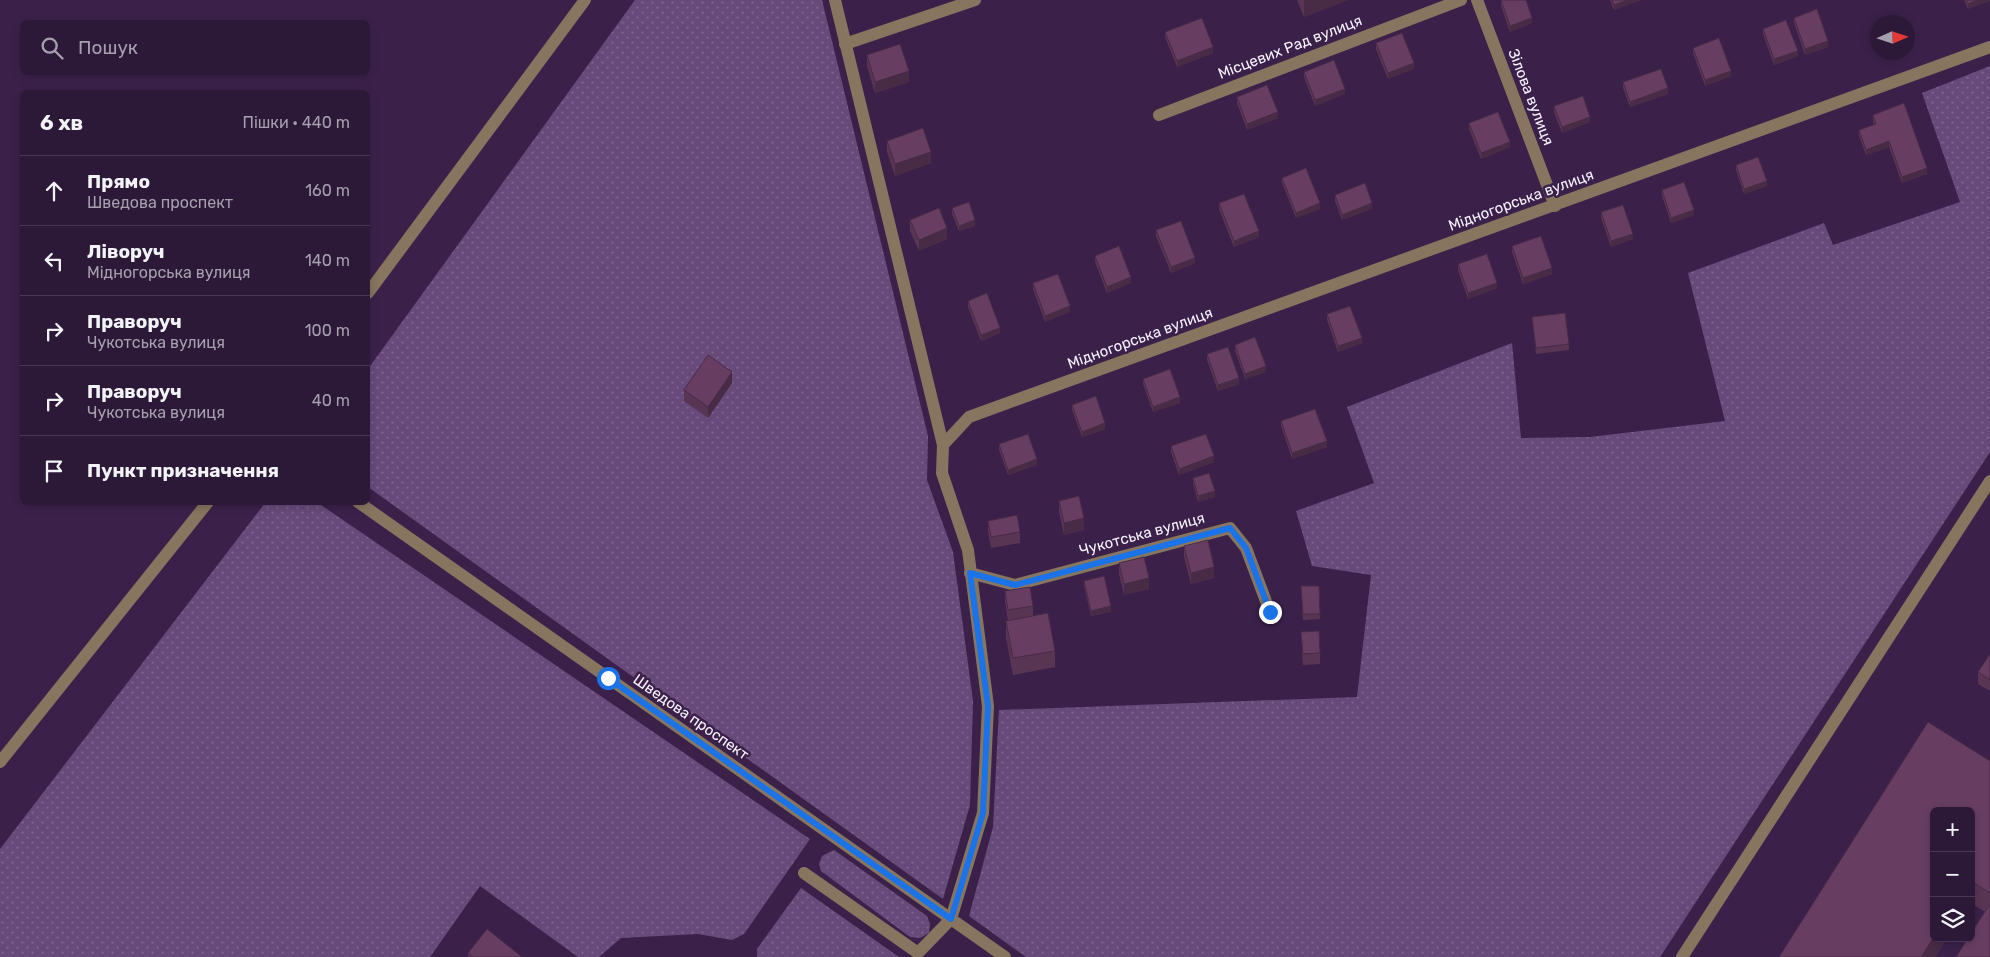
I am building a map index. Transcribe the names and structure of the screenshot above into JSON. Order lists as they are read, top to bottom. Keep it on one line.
{"streets":{"street":["Місцевих Рад вулиця","Зілова вулиця","Мідногорська вулиця","Чукотська вулиця","Шведова проспект"]},"crossings":[["Зілова вулиця","Мідногорська вулиця"]],"north":"right","page":{"search":"Пошук","heading":["6 хв","Пішки · 440 m"],"list":[["Прямо","Шведова проспект","160 m"],["Ліворуч","Мідногорська вулиця","140 m"],["Праворуч","Чукотська вулиця","100 m"],["Праворуч","Чукотська вулиця","40 m"],"Пункт призначення"],"map_buttons":["+","−"]}}
